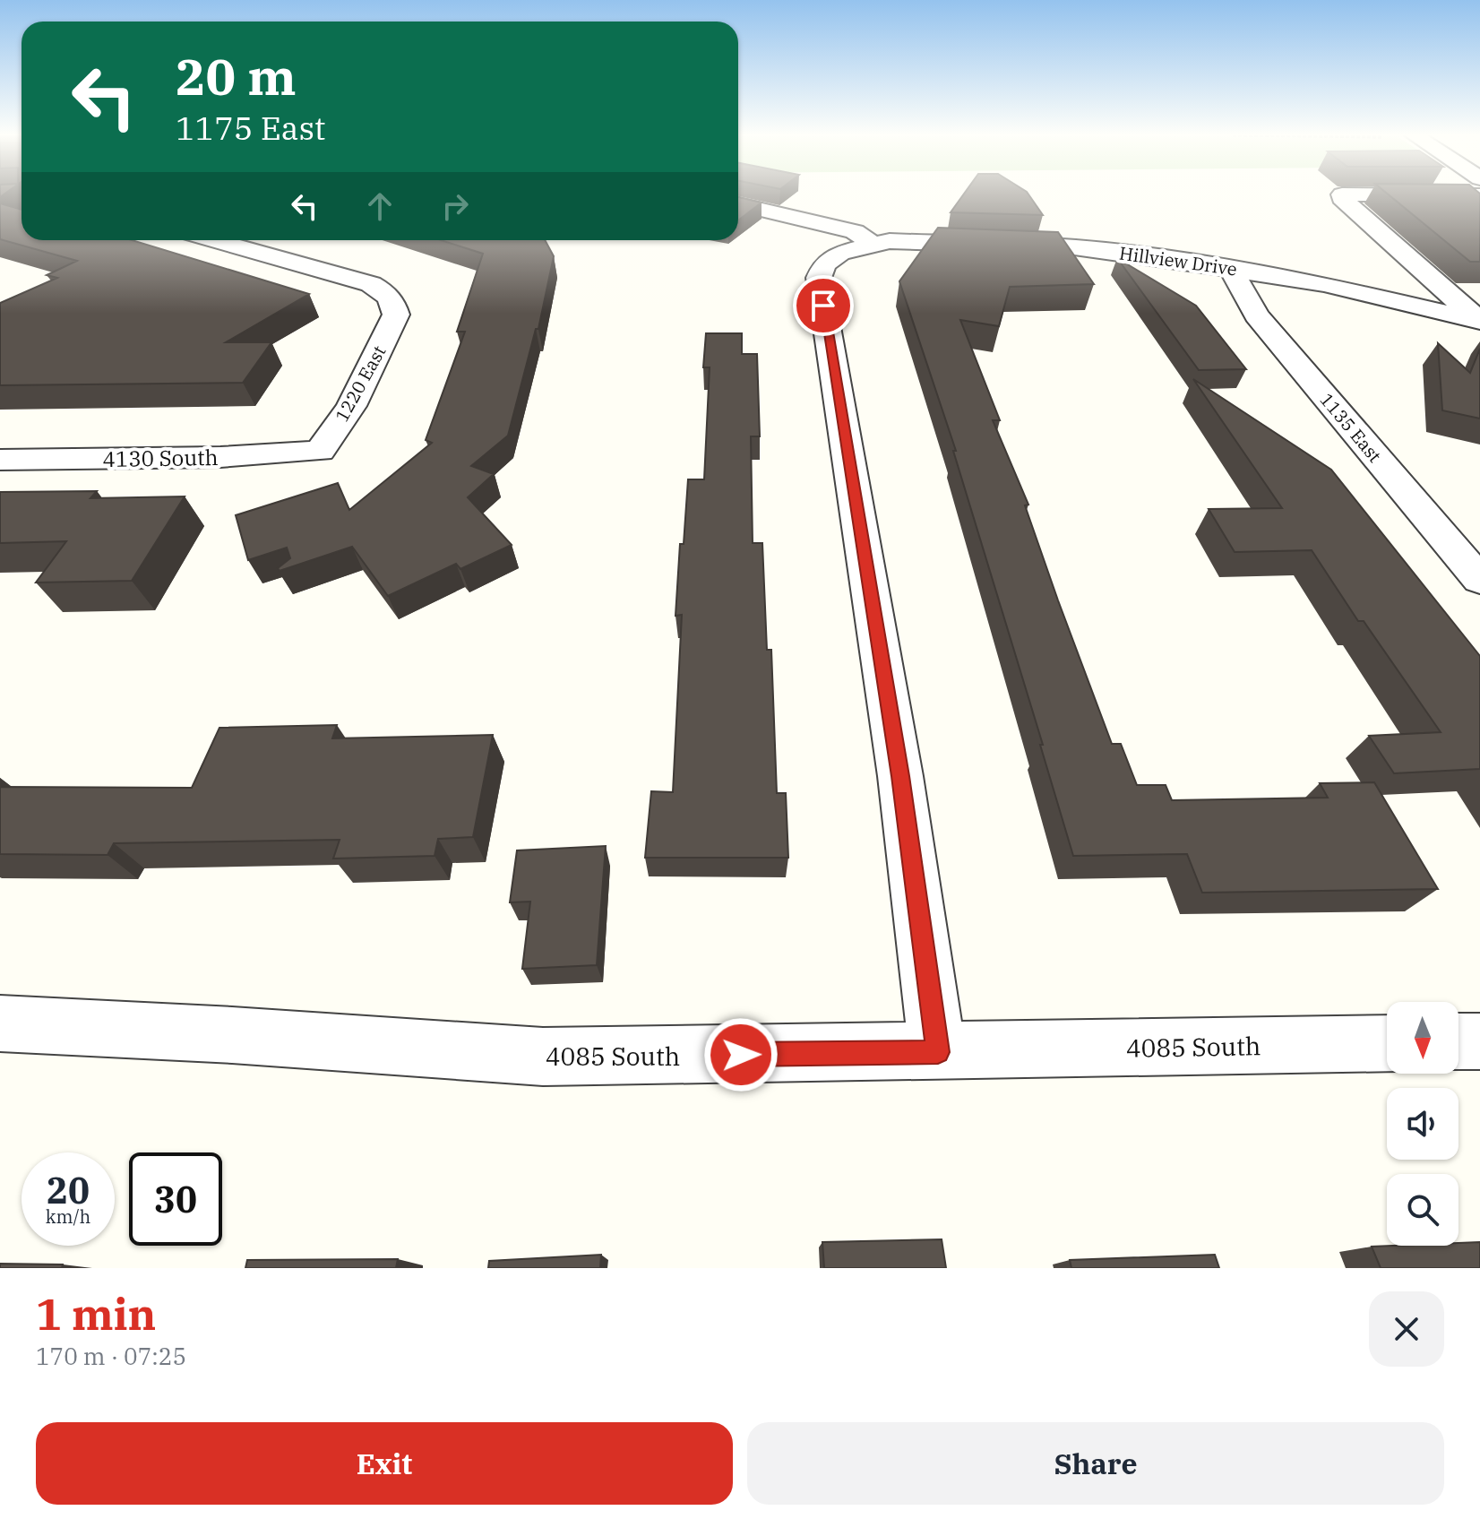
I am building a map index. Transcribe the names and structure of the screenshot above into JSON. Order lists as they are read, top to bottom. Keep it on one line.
{"streets":{"street":["Hillview Drive","1220 East","1135 East","4130 South","4085 South"]},"crossings":[["Hillview Drive","1135 East"],["Hillview Drive","4085 South"],["1220 East","4130 South"]],"north":"bottom","page":{"turn":["20 m","1175 East"],"speed":"20 km/h","limit":"30","heading":["1 min","170 m · 07:25"],"buttons":["Exit","Share"]}}
